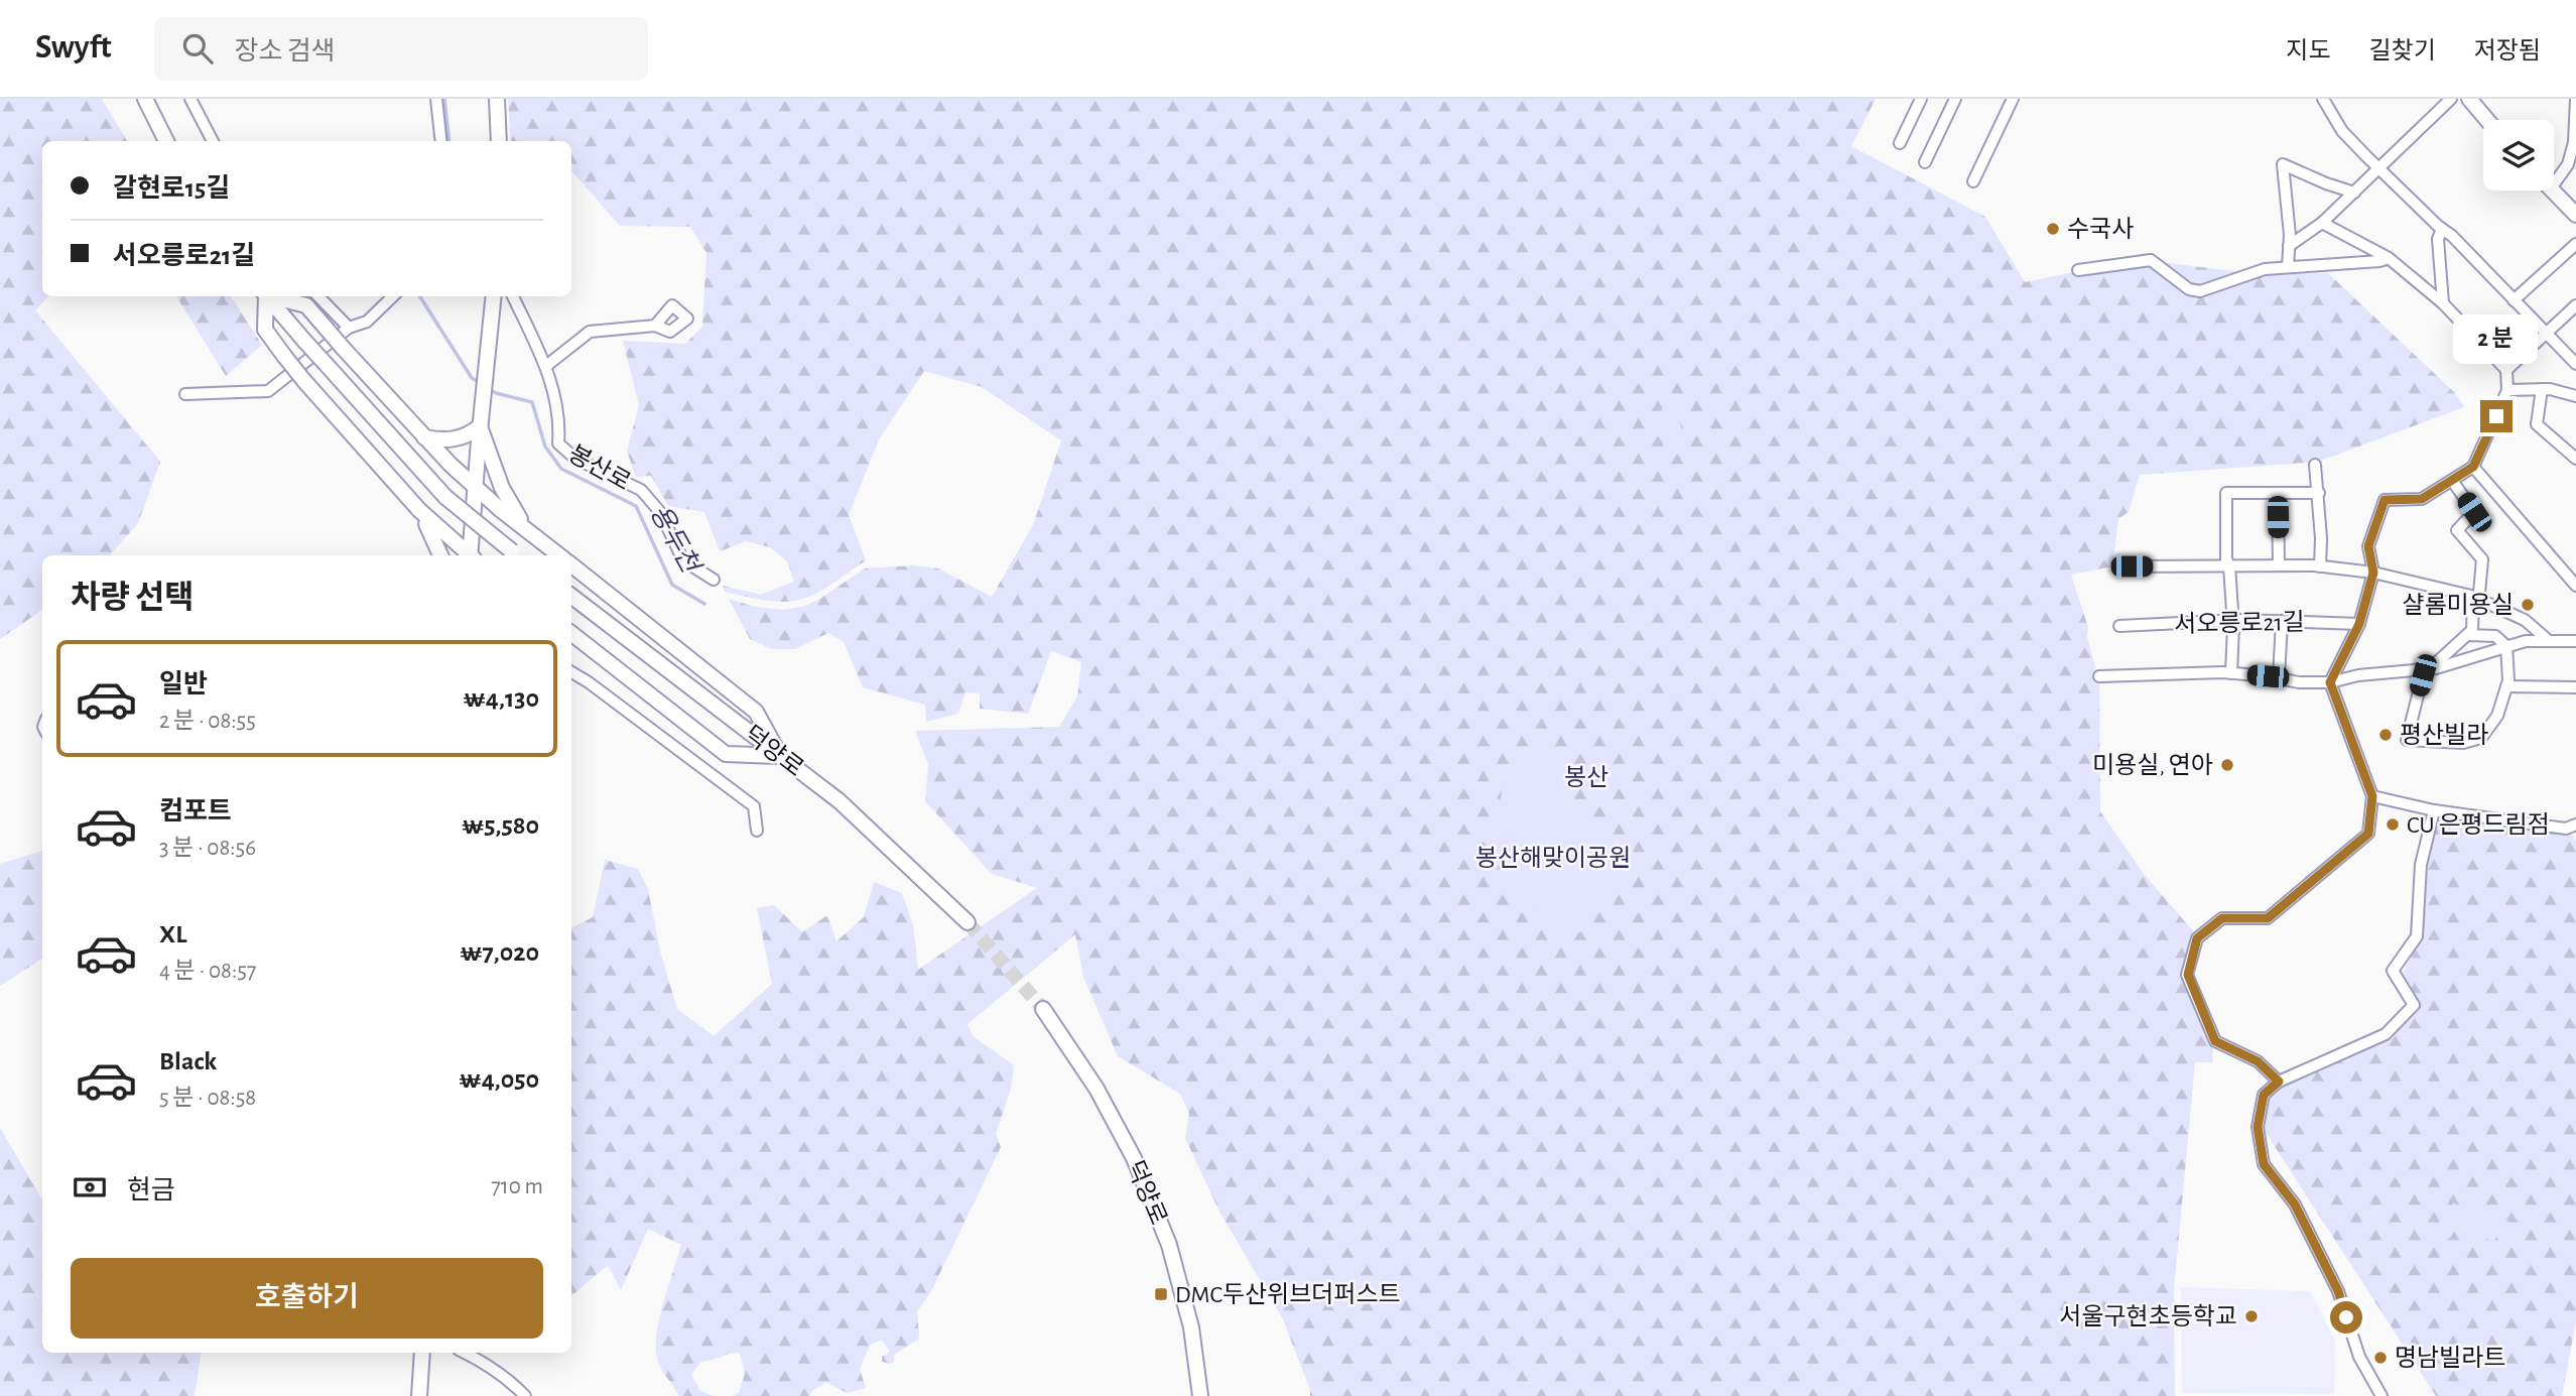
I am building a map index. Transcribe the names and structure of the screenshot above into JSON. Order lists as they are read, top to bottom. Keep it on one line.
{"streets":{"main road":["덕양로"],"street":["봉산로","서오릉로21길"]},"water":["용두천"],"parks":["봉산","봉산해맞이공원"],"places":{"other":["수국사","샬롬미용실","평산빌라","미용실, 연아","CU 은평드림점","서울구현초등학교","명남빌라트"],"transit":["DMC두산위브더퍼스트"]},"page":{"header":"Swyft","search":"장소 검색","nav":["지도","길찾기","저장됨"],"banner":["갈현로15길","서오릉로21길"],"bubble":"2 분","heading":"차량 선택","list":[{"name":"일반","note":"2 분 · 08:55","value":"₩4,130"},{"name":"컴포트","note":"3 분 · 08:56","value":"₩5,580"},{"name":"XL","note":"4 분 · 08:57","value":"₩7,020"},{"name":"Black","note":"5 분 · 08:58","value":"₩4,050"}],"pay":["현금","710 m"],"buttons":"호출하기"}}
